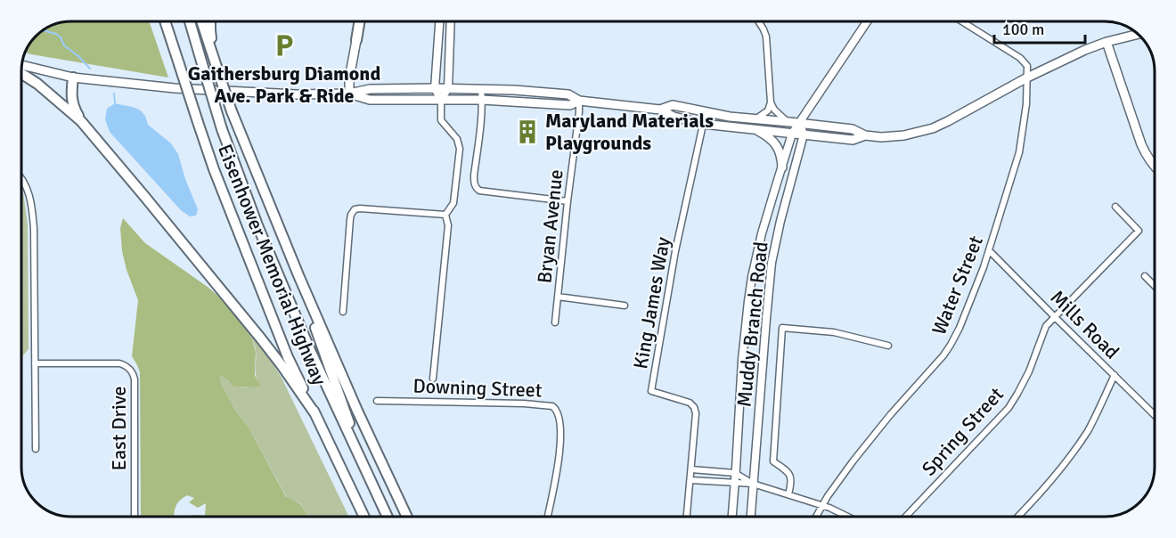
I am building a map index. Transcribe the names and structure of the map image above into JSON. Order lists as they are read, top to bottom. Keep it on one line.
{"streets":{"highway":["Eisenhower Memorial Highway"],"main road":["Muddy Branch Road"],"street":["Bryan Avenue","Water Street","King James Way","Mills Road","Downing Street","East Drive","Spring Street"]},"crossings":[["Water Street","Mills Road"],["Mills Road","Spring Street"]],"places":{"parking":["Gaithersburg Diamond Ave. Park & Ride"],"building":["Maryland Materials Playgrounds"]},"scale_bar":"100 m"}
